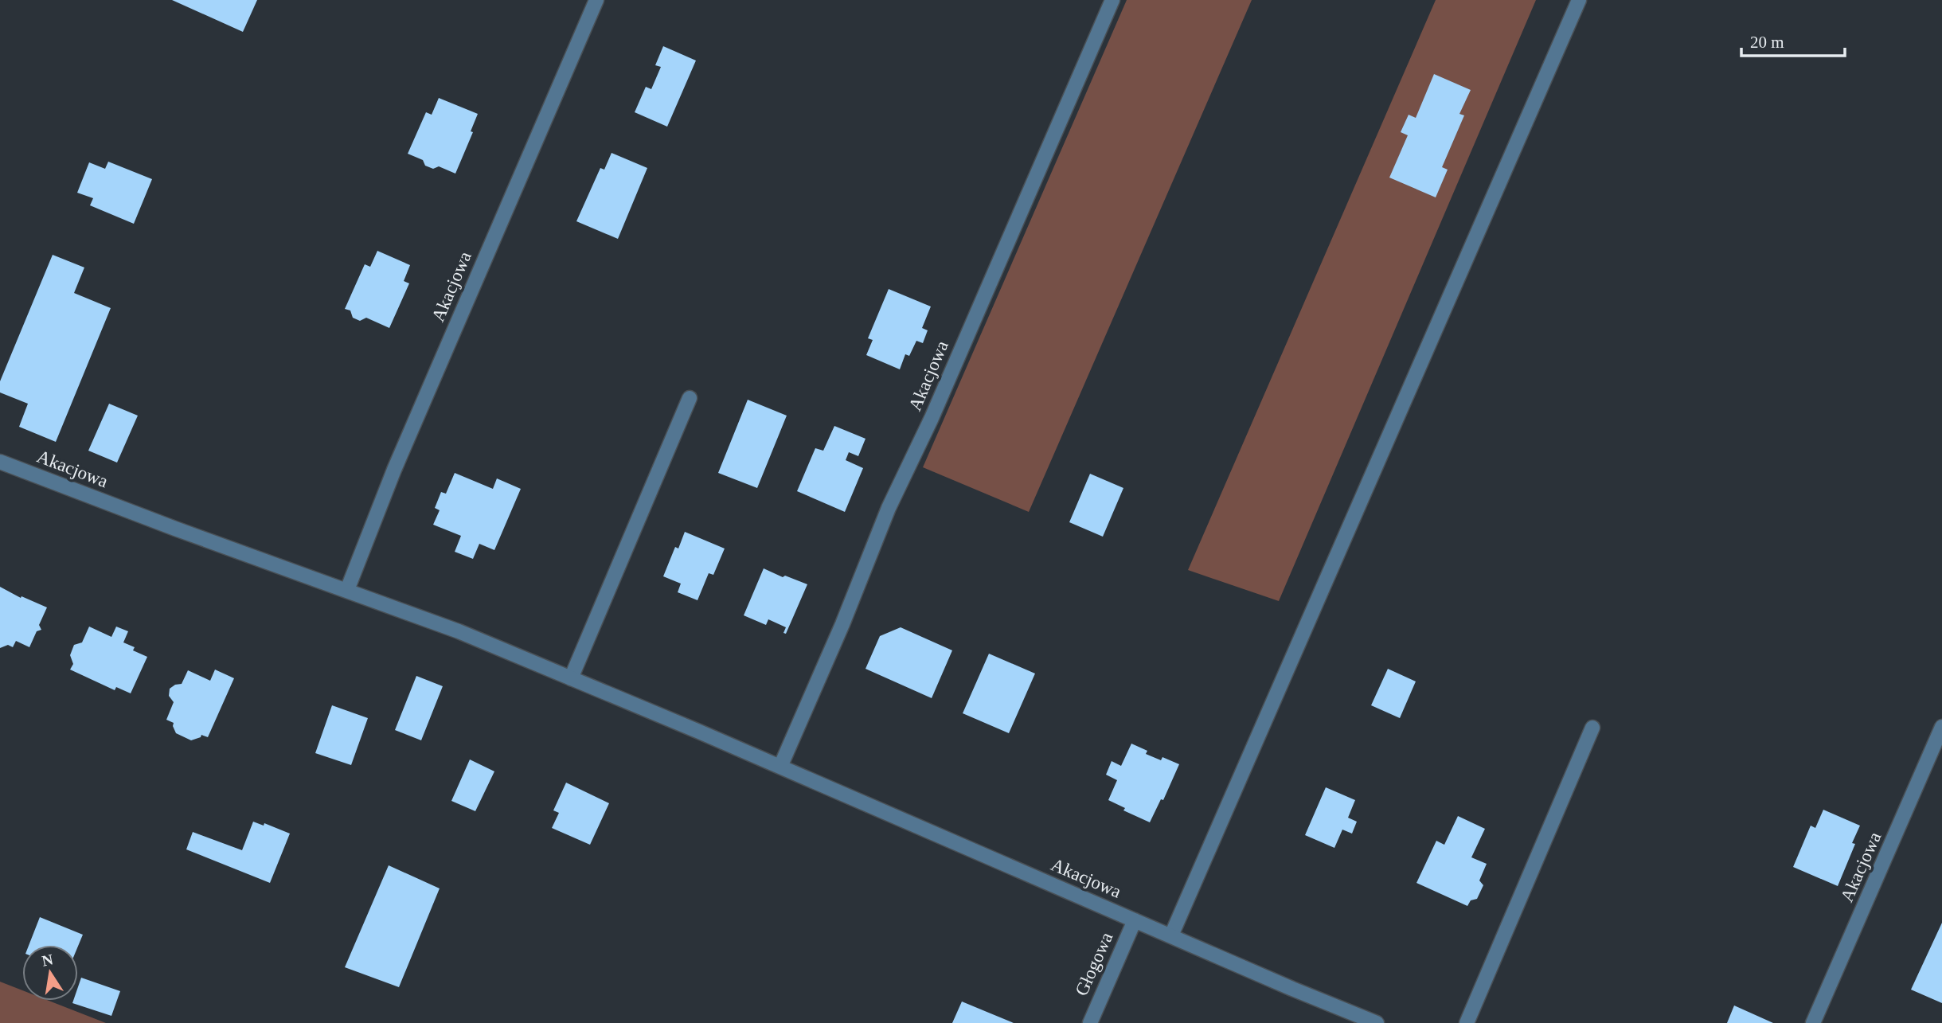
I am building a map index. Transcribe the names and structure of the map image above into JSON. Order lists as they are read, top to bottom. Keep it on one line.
{"streets":{"street":["Akacjowa","Głogowa"]},"crossings":[["Akacjowa","Głogowa"]],"scale_bar":"20 m","north":"top"}
